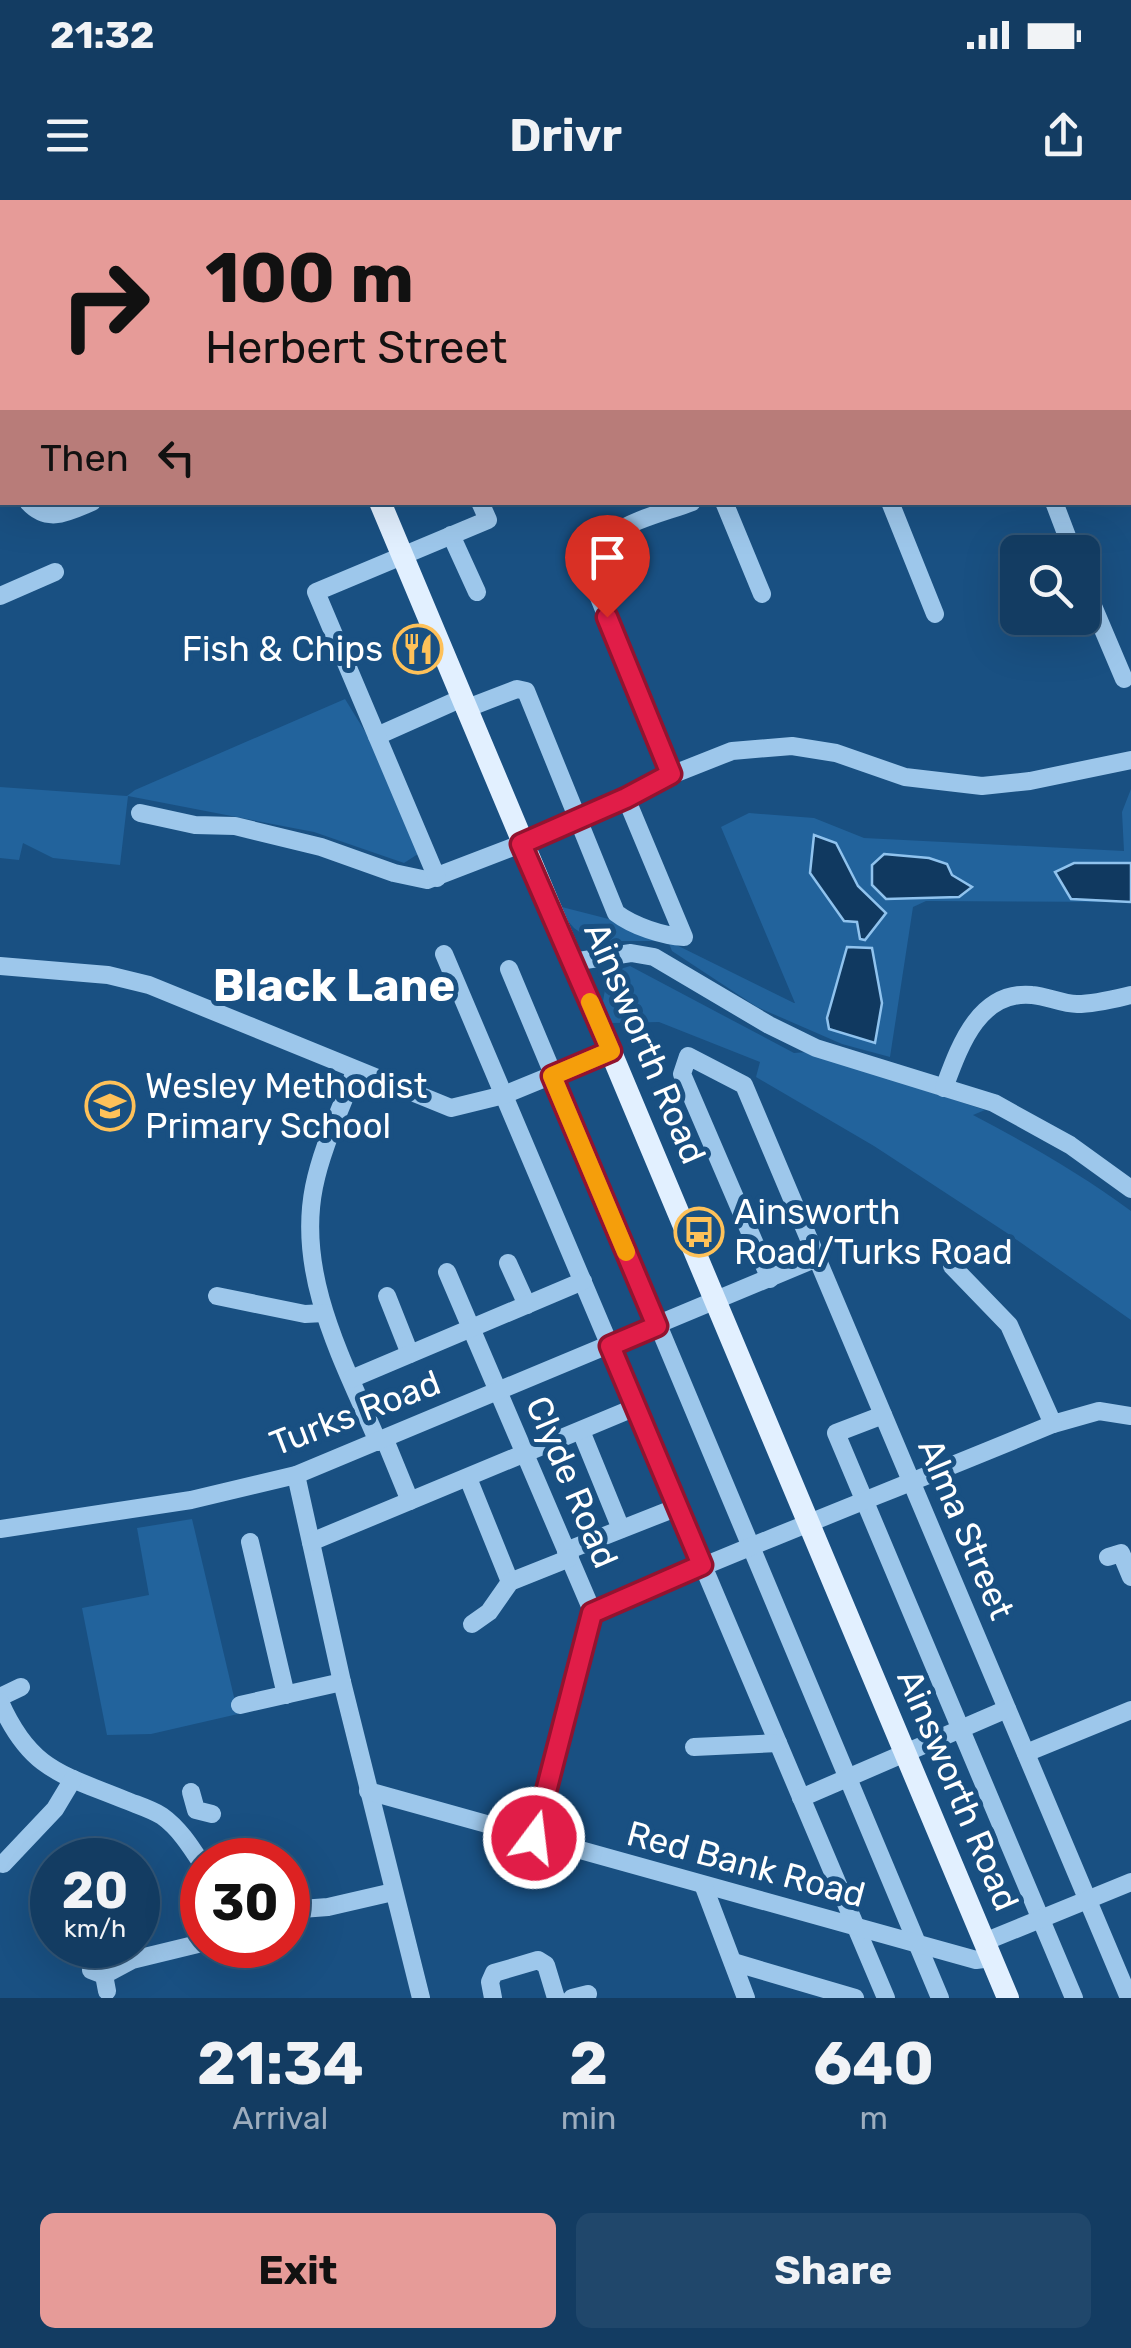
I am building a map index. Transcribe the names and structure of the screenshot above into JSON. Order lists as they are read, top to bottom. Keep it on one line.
{"streets":{"main road":["Ainsworth Road"],"street":["Turks Road","Clyde Road","Alma Street","Red Bank Road"]},"crossings":[["Ainsworth Road","Turks Road"],["Ainsworth Road","Red Bank Road"],["Turks Road","Clyde Road"],["Turks Road","Alma Street"],["Clyde Road","Red Bank Road"]],"districts":["Black Lane"],"places":{"restaurant":["Fish & Chips"],"school or university":["Wesley Methodist Primary School"],"bus stop":["Ainsworth Road/Turks Road"]},"page":{"status":"21:32","header":"Drivr","turn":["100 m","Herbert Street"],"then":"Then","speed":"20 km/h","limit":"30","eta":["21:34","Arrival","2","min","640","m"],"buttons":["Exit","Share"]}}
